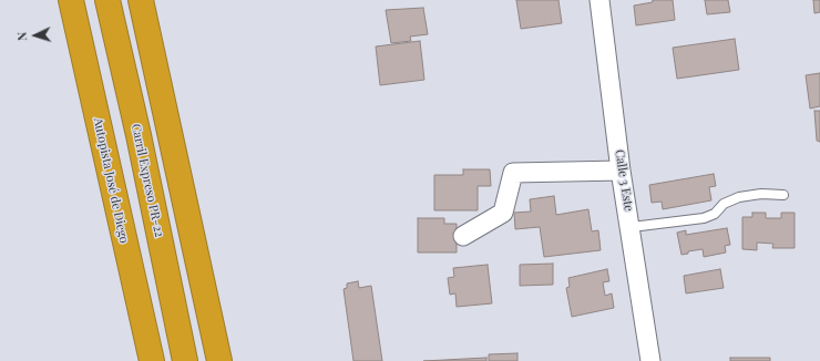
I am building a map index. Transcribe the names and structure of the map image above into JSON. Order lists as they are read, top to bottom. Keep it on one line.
{"streets":{"highway":["Autopista José de Diego","Carril Expreso PR-22"],"street":["Calle 3 Este"]},"north":"left"}
